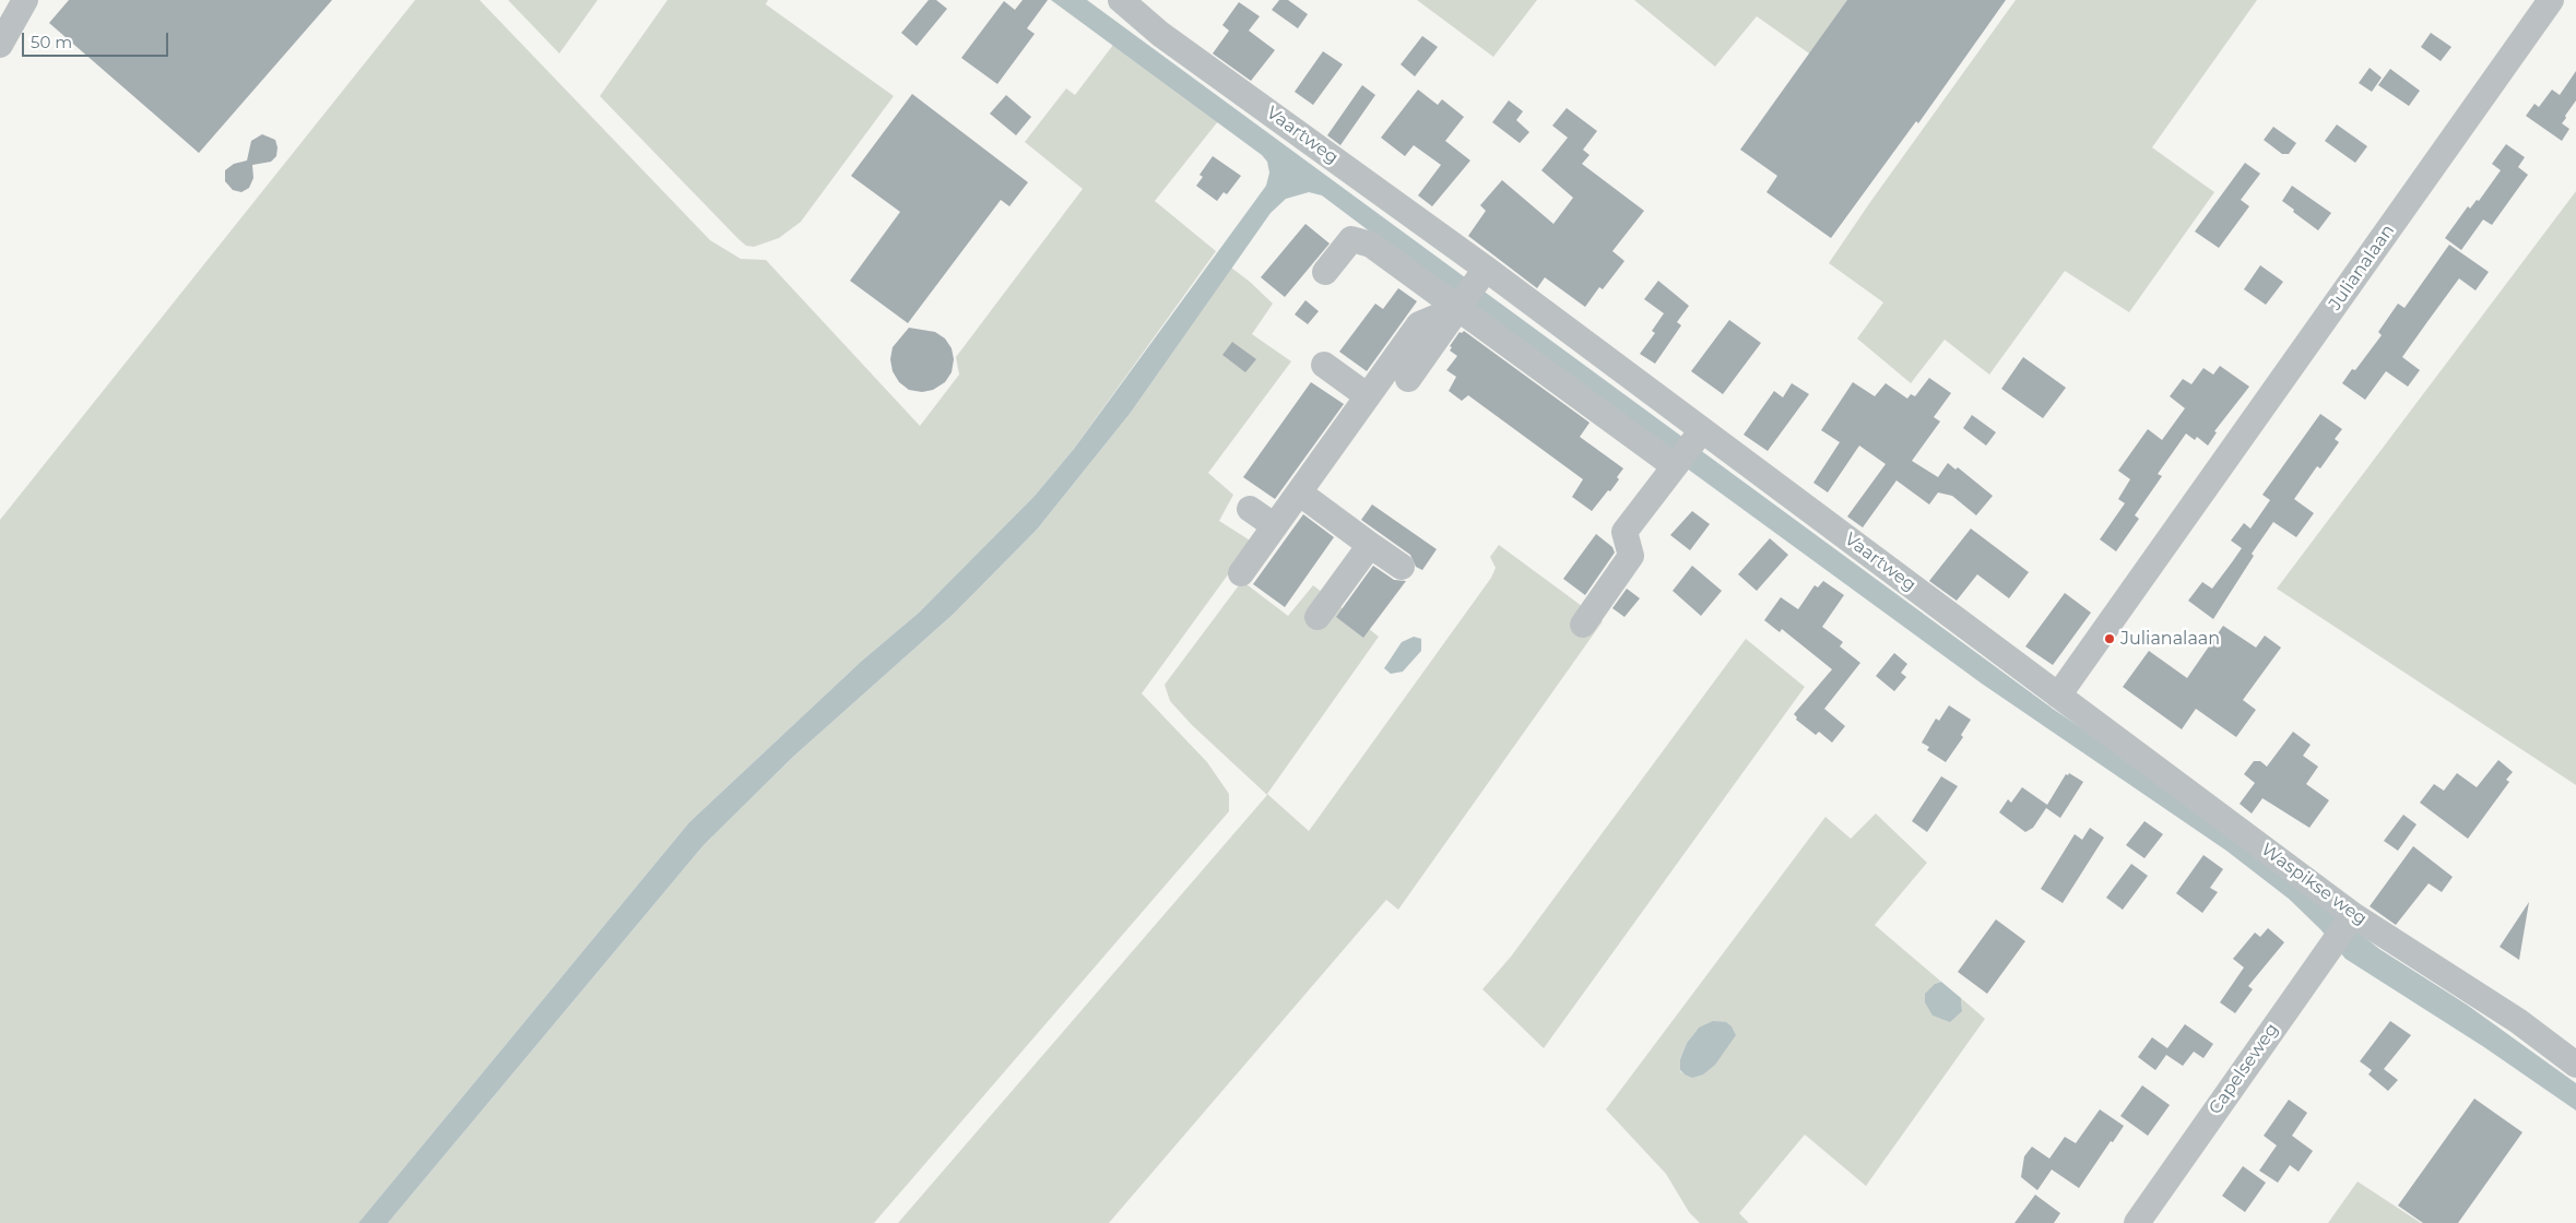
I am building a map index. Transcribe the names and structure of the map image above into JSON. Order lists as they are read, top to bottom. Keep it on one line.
{"streets":{"street":["Vaartweg","Julianalaan","Waspikse weg","Capelseweg"]},"crossings":[["Vaartweg","Julianalaan"],["Vaartweg","Waspikse weg"],["Julianalaan","Waspikse weg"],["Waspikse weg","Capelseweg"]],"places":["Julianalaan"],"scale_bar":"50 m"}
